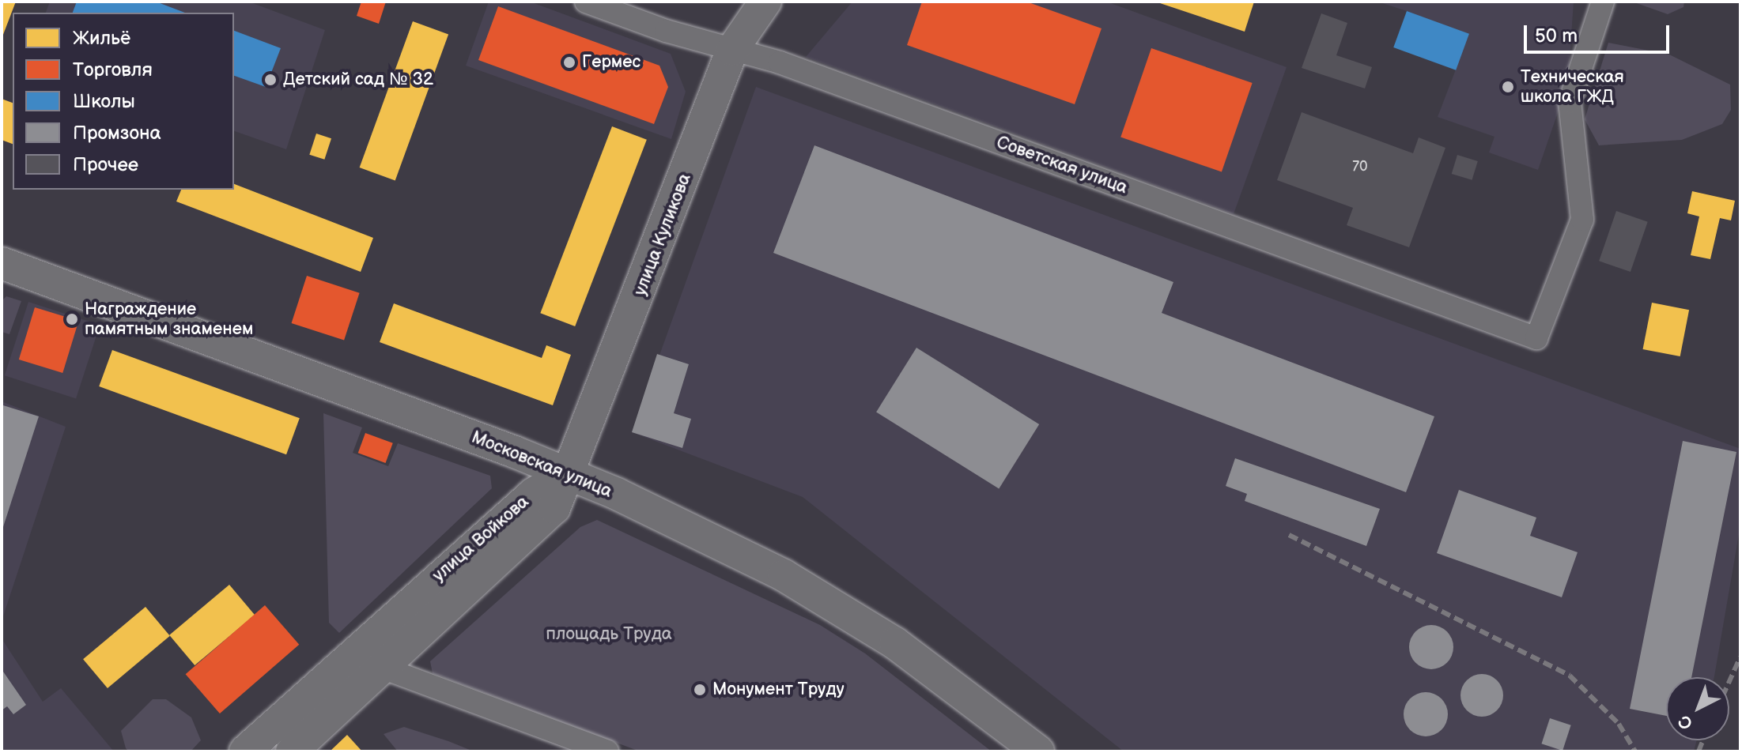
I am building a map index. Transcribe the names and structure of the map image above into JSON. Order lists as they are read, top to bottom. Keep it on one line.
{"streets":{"main road":["улица Куликова","Московская улица","улица Войкова"],"street":["Советская улица"]},"crossings":[["Советская улица","улица Куликова"],["улица Куликова","Московская улица"],["улица Куликова","улица Войкова"],["Московская улица","улица Войкова"]],"parks":["площадь Труда"],"places":["Гермес","Детский сад № 32","Техническая школа ГЖД","Награждение памятным знаменем","Монумент Труду"],"house_numbers":["70"],"legend":["Жильё","Торговля","Школы","Промзона","Прочее"],"scale_bar":"50 m","north":"bottom left"}
